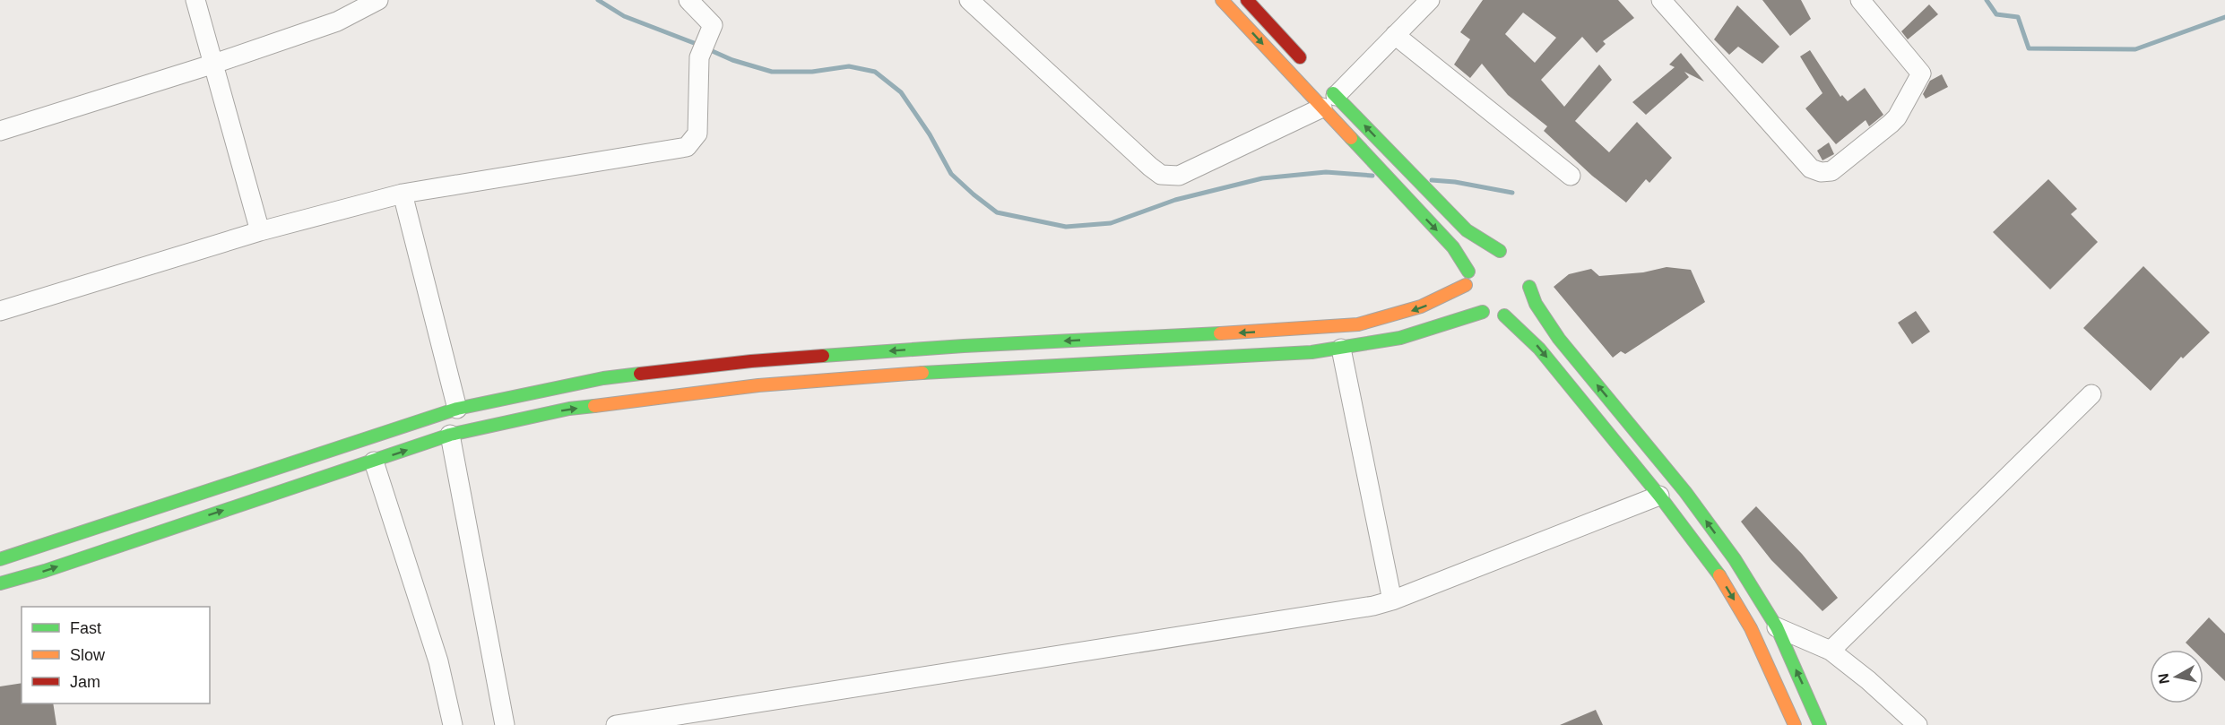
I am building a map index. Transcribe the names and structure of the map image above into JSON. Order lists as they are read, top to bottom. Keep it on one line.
{"legend":["Fast","Slow","Jam"],"north":"left"}
